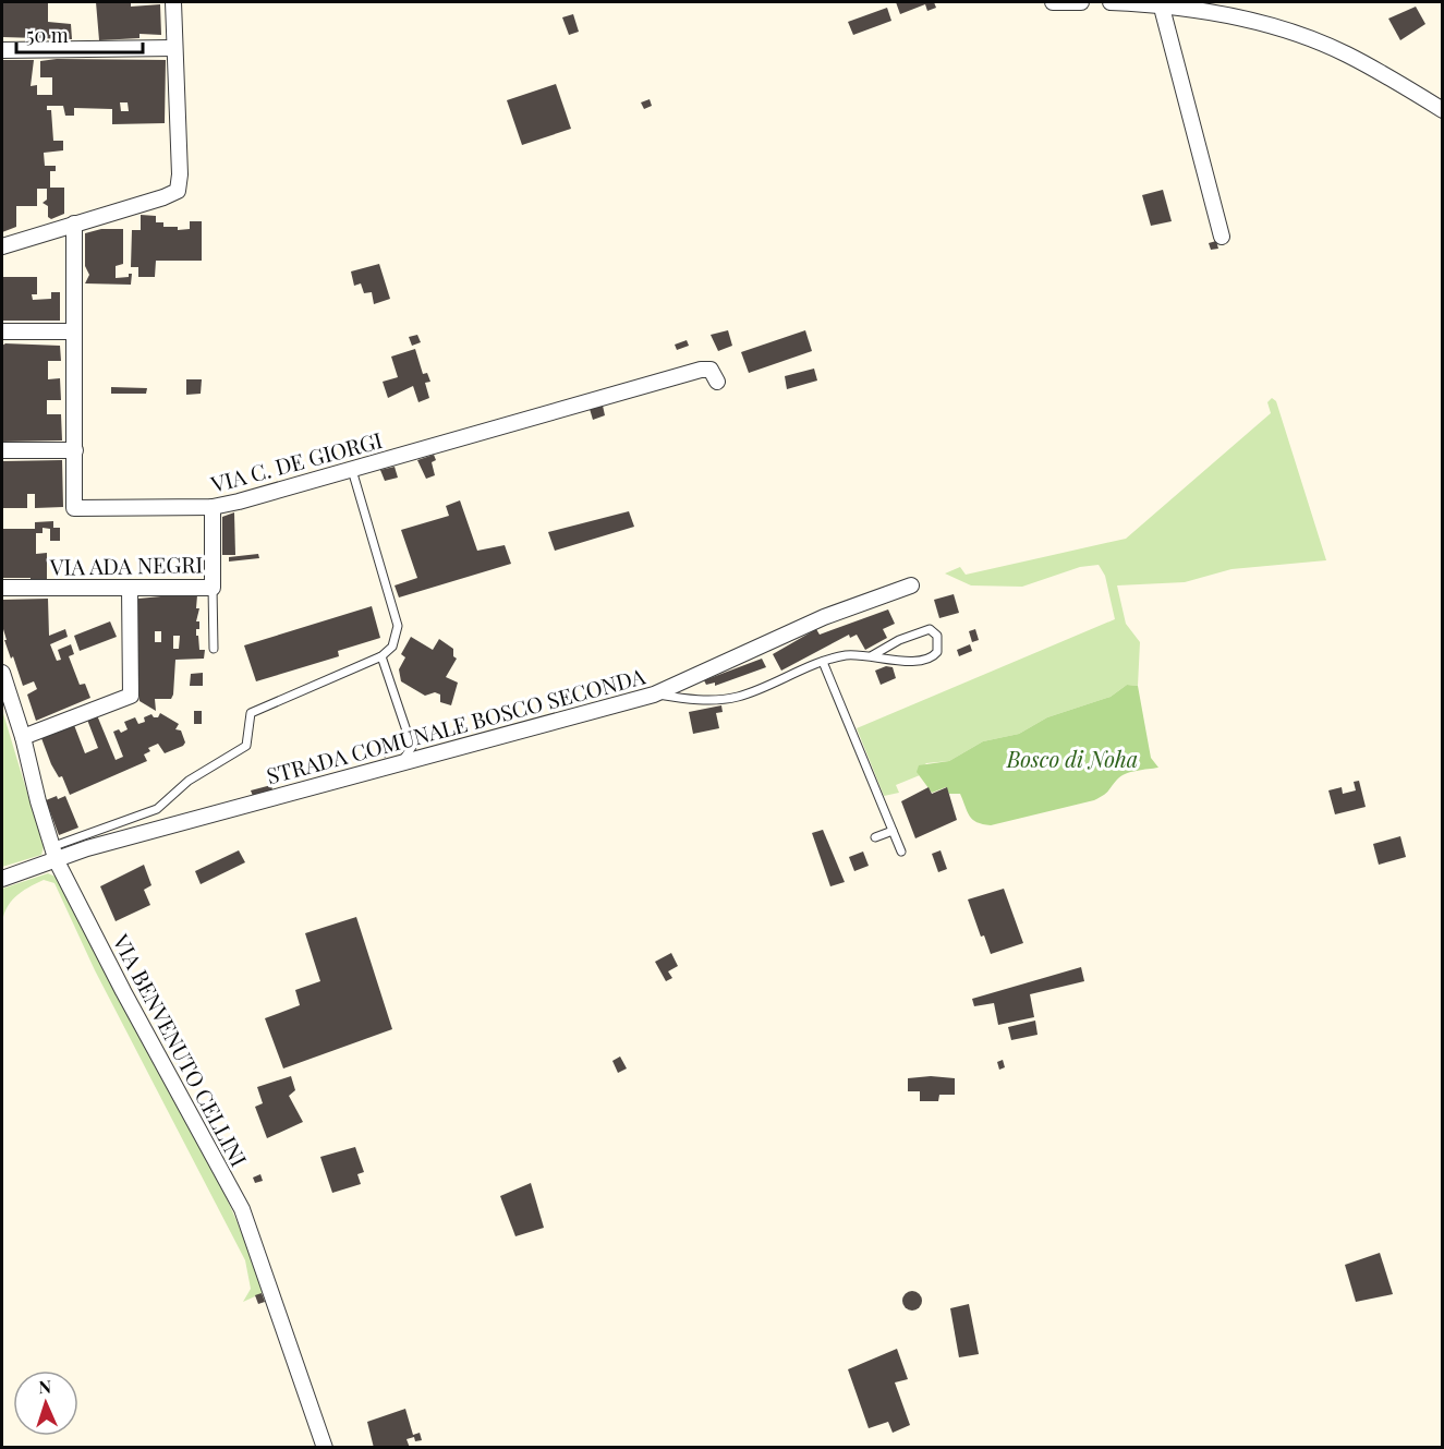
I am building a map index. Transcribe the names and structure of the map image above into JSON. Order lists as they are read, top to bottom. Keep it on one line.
{"streets":{"street":["VIA C. DE GIORGI","VIA ADA NEGRI","STRADA COMUNALE BOSCO SECONDA","VIA BENVENUTO CELLINI"]},"crossings":[["VIA C. DE GIORGI","VIA ADA NEGRI"],["STRADA COMUNALE BOSCO SECONDA","VIA BENVENUTO CELLINI"]],"parks":["Bosco di Noha"],"scale_bar":"50 m","north":"top"}
